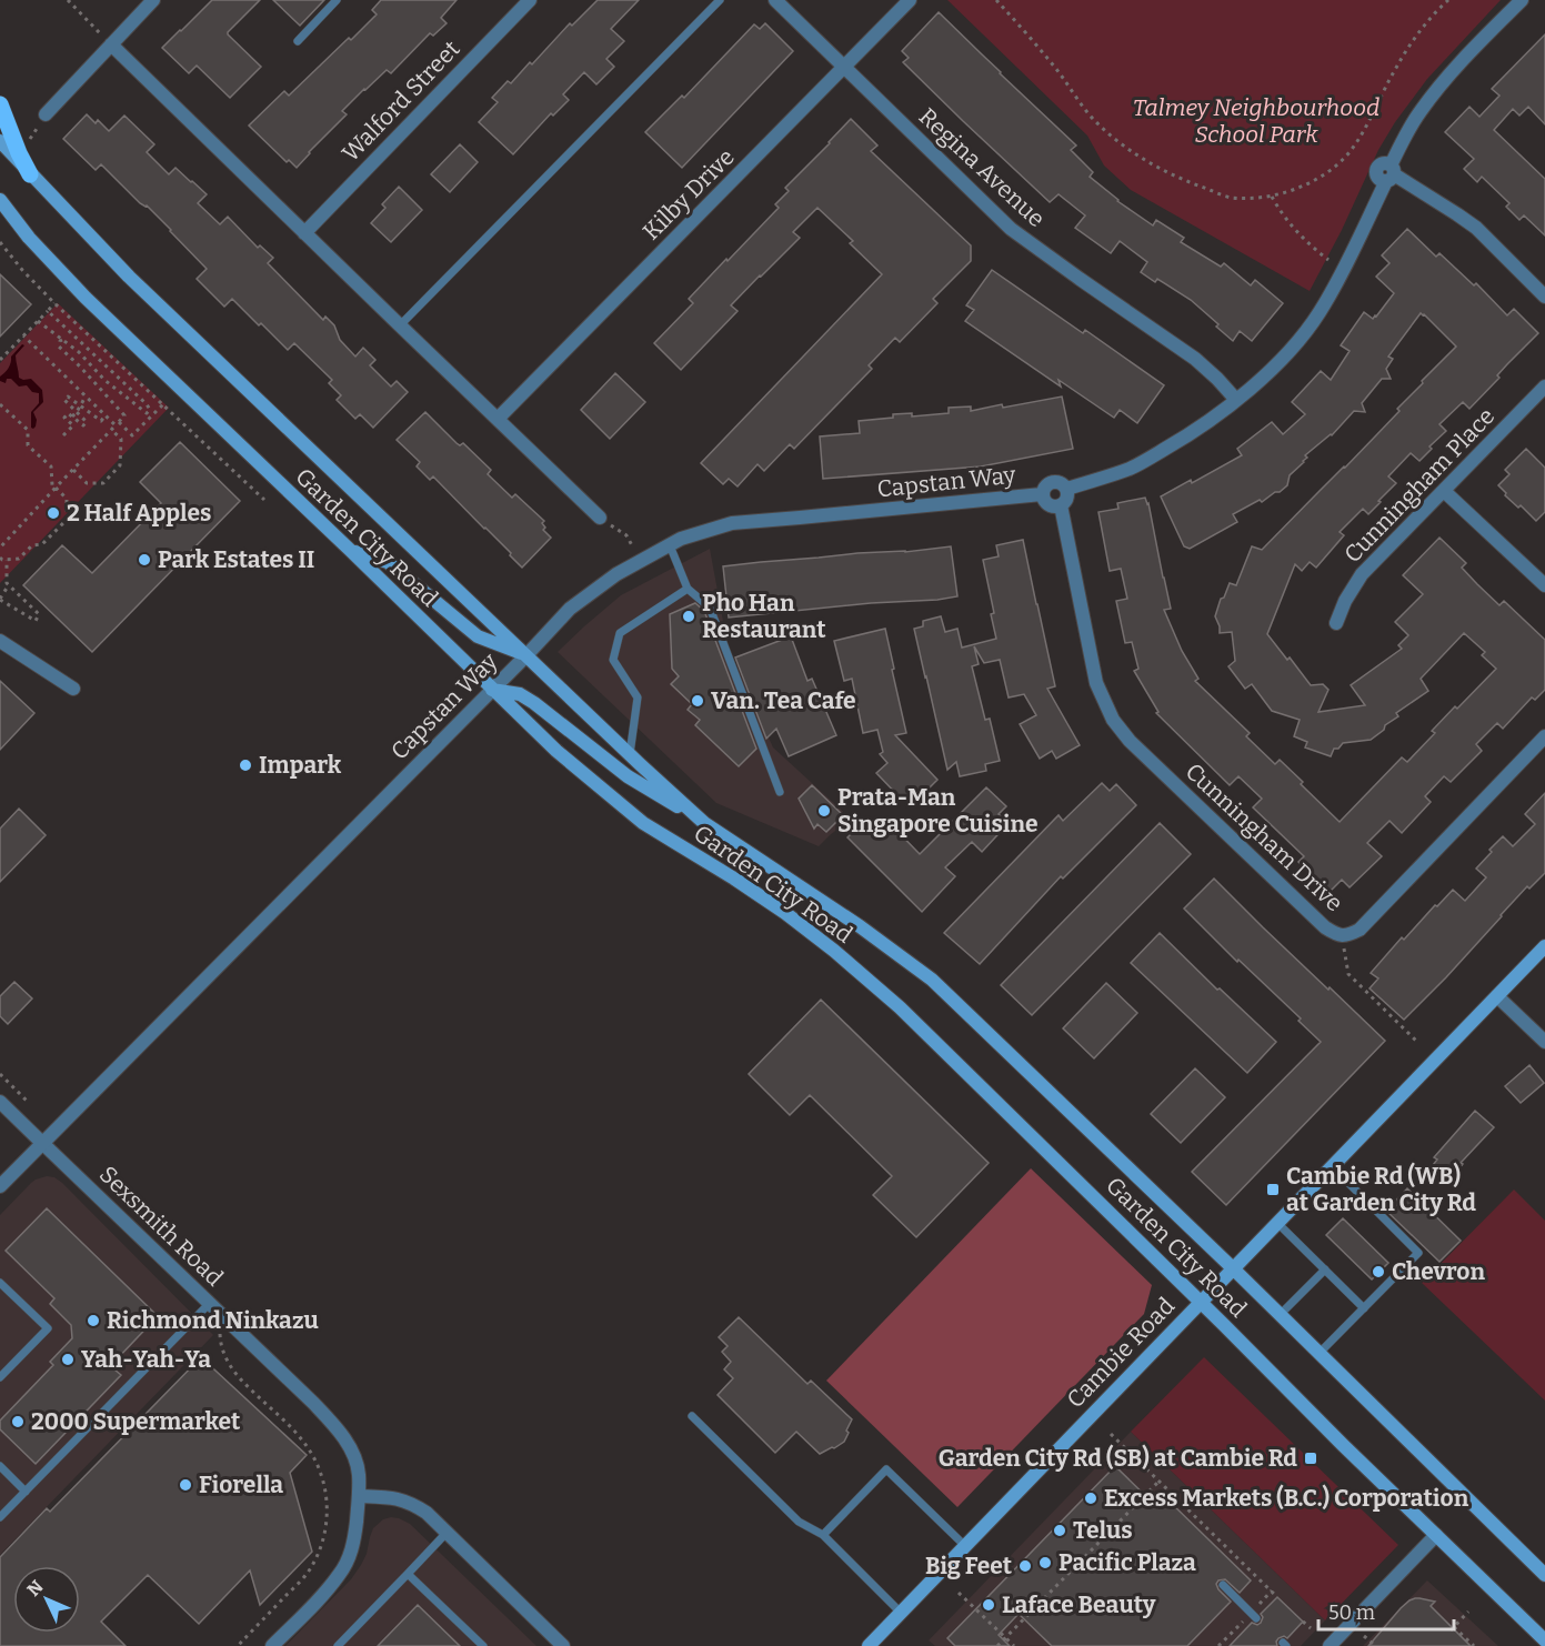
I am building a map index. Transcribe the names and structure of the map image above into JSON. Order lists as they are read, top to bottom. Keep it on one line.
{"streets":{"main road":["Garden City Road","Cambie Road"],"street":["Walford Street","Regina Avenue","Kilby Drive","Capstan Way","Cunningham Place","Cunningham Drive","Sexsmith Road"]},"crossings":[["Regina Avenue","Kilby Drive"],["Capstan Way","Garden City Road"],["Capstan Way","Cunningham Drive"],["Capstan Way","Sexsmith Road"],["Garden City Road","Cambie Road"]],"parks":["Talmey Neighbourhood School Park"],"places":{"other":["2 Half Apples","Park Estates II","Pho Han Restaurant","Van. Tea Cafe","Impark","Prata-Man Singapore Cuisine","Chevron","Richmond Ninkazu","Yah-Yah-Ya","2000 Supermarket","Fiorella","Excess Markets (B.C.) Corporation","Telus","Pacific Plaza","Big Feet","Laface Beauty"],"transit":["Cambie Rd (WB) at Garden City Rd","Garden City Rd (SB) at Cambie Rd"]},"scale_bar":"50 m","north":"top left"}
